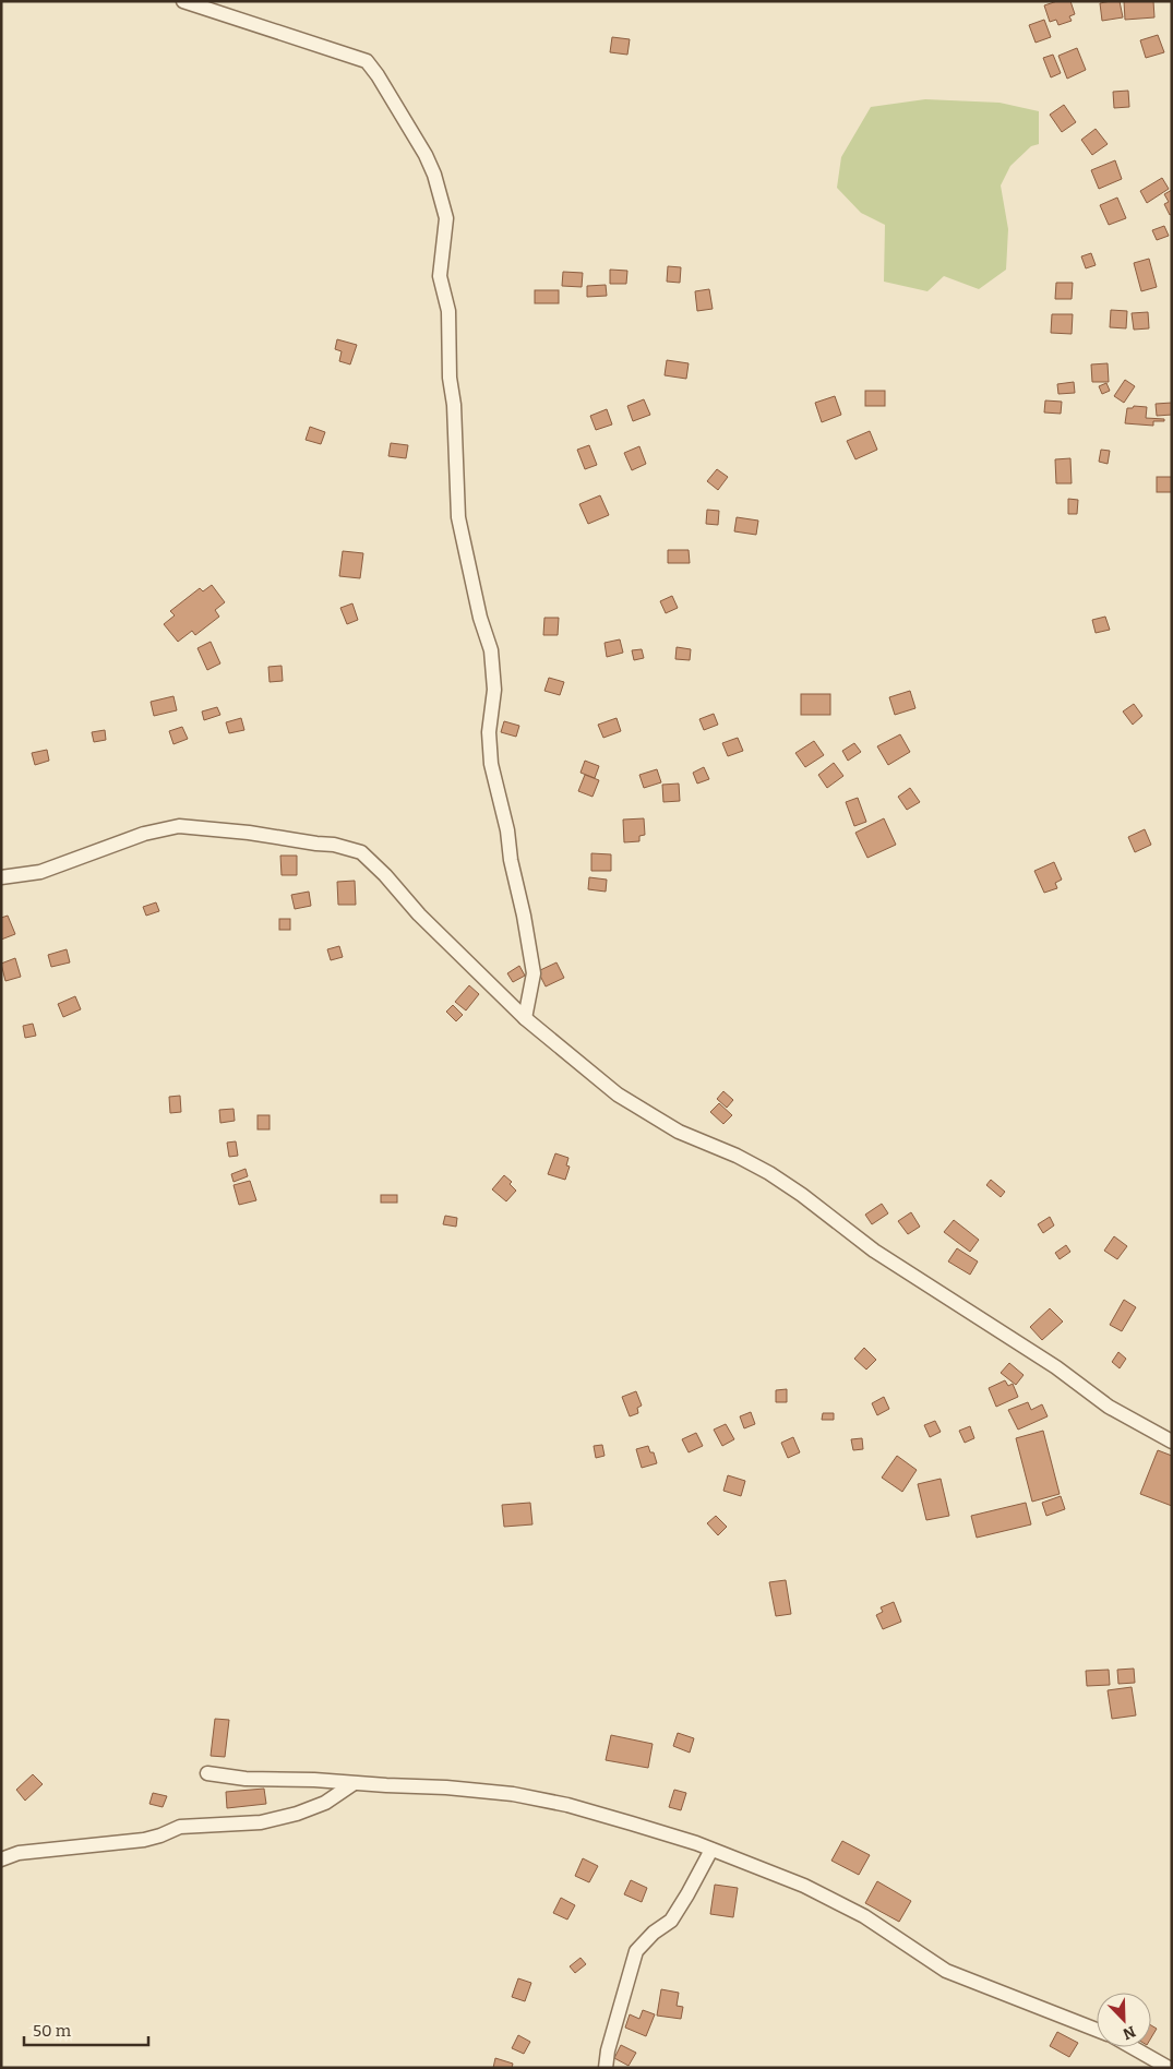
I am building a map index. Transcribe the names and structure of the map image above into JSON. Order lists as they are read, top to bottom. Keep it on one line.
{"scale_bar":"50 m","north":"bottom right"}
